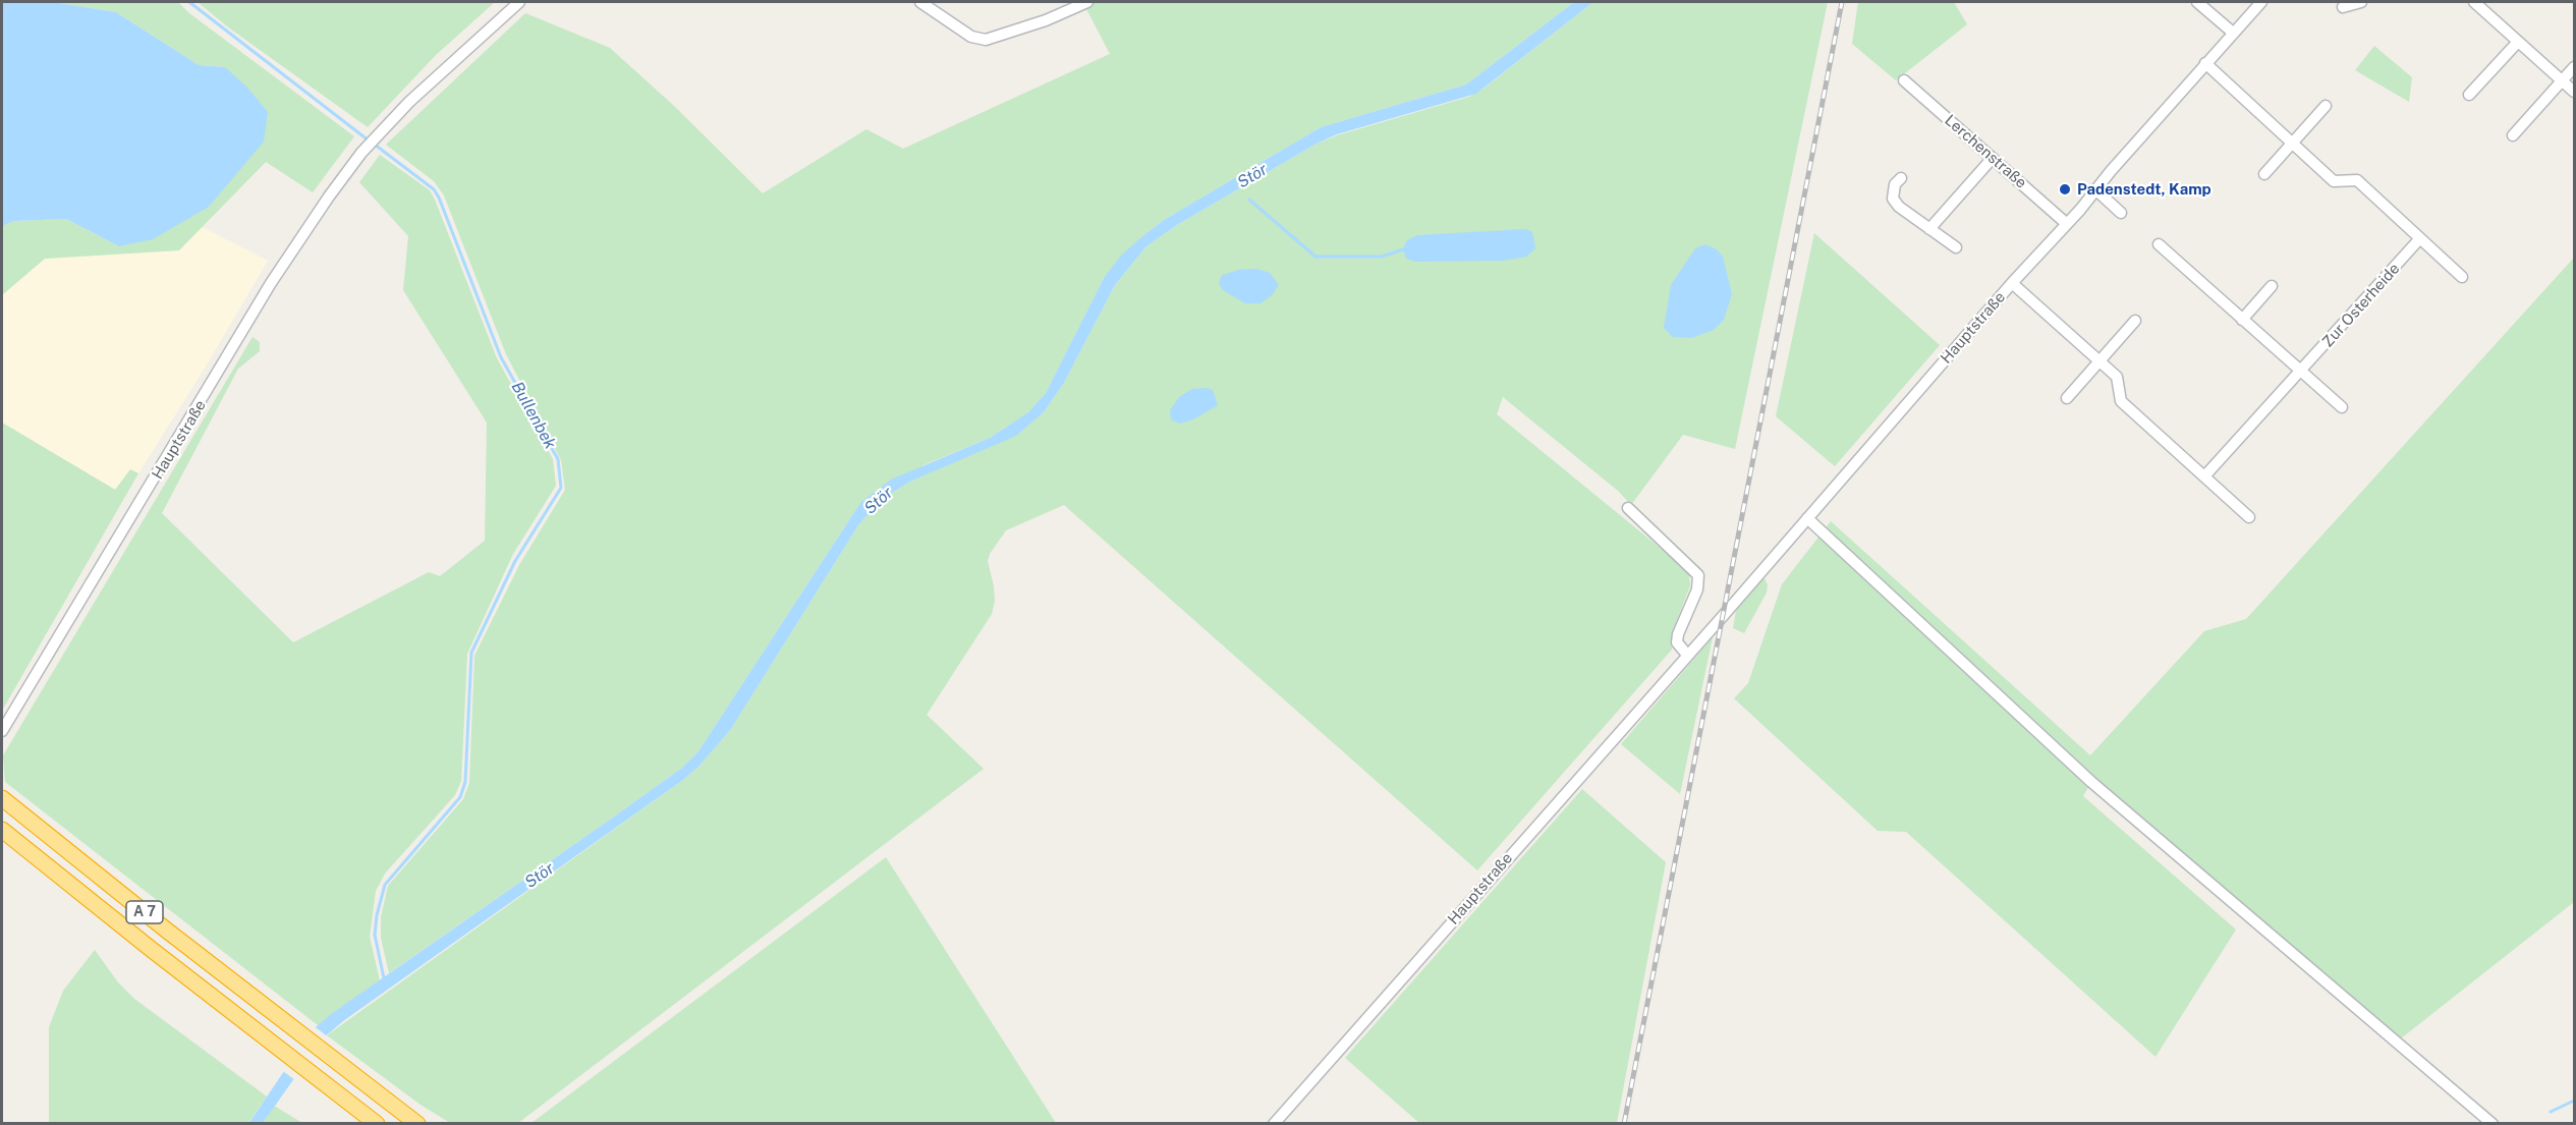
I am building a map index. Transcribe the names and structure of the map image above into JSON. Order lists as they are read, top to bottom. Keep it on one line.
{"streets":{"highway":["A 7"],"street":["Lerchenstraße","Zur Osterheide","Hauptstraße"]},"crossings":[["Lerchenstraße","Hauptstraße"]],"water":["Stör","Bullenbek"],"places":["Padenstedt, Kamp"]}
